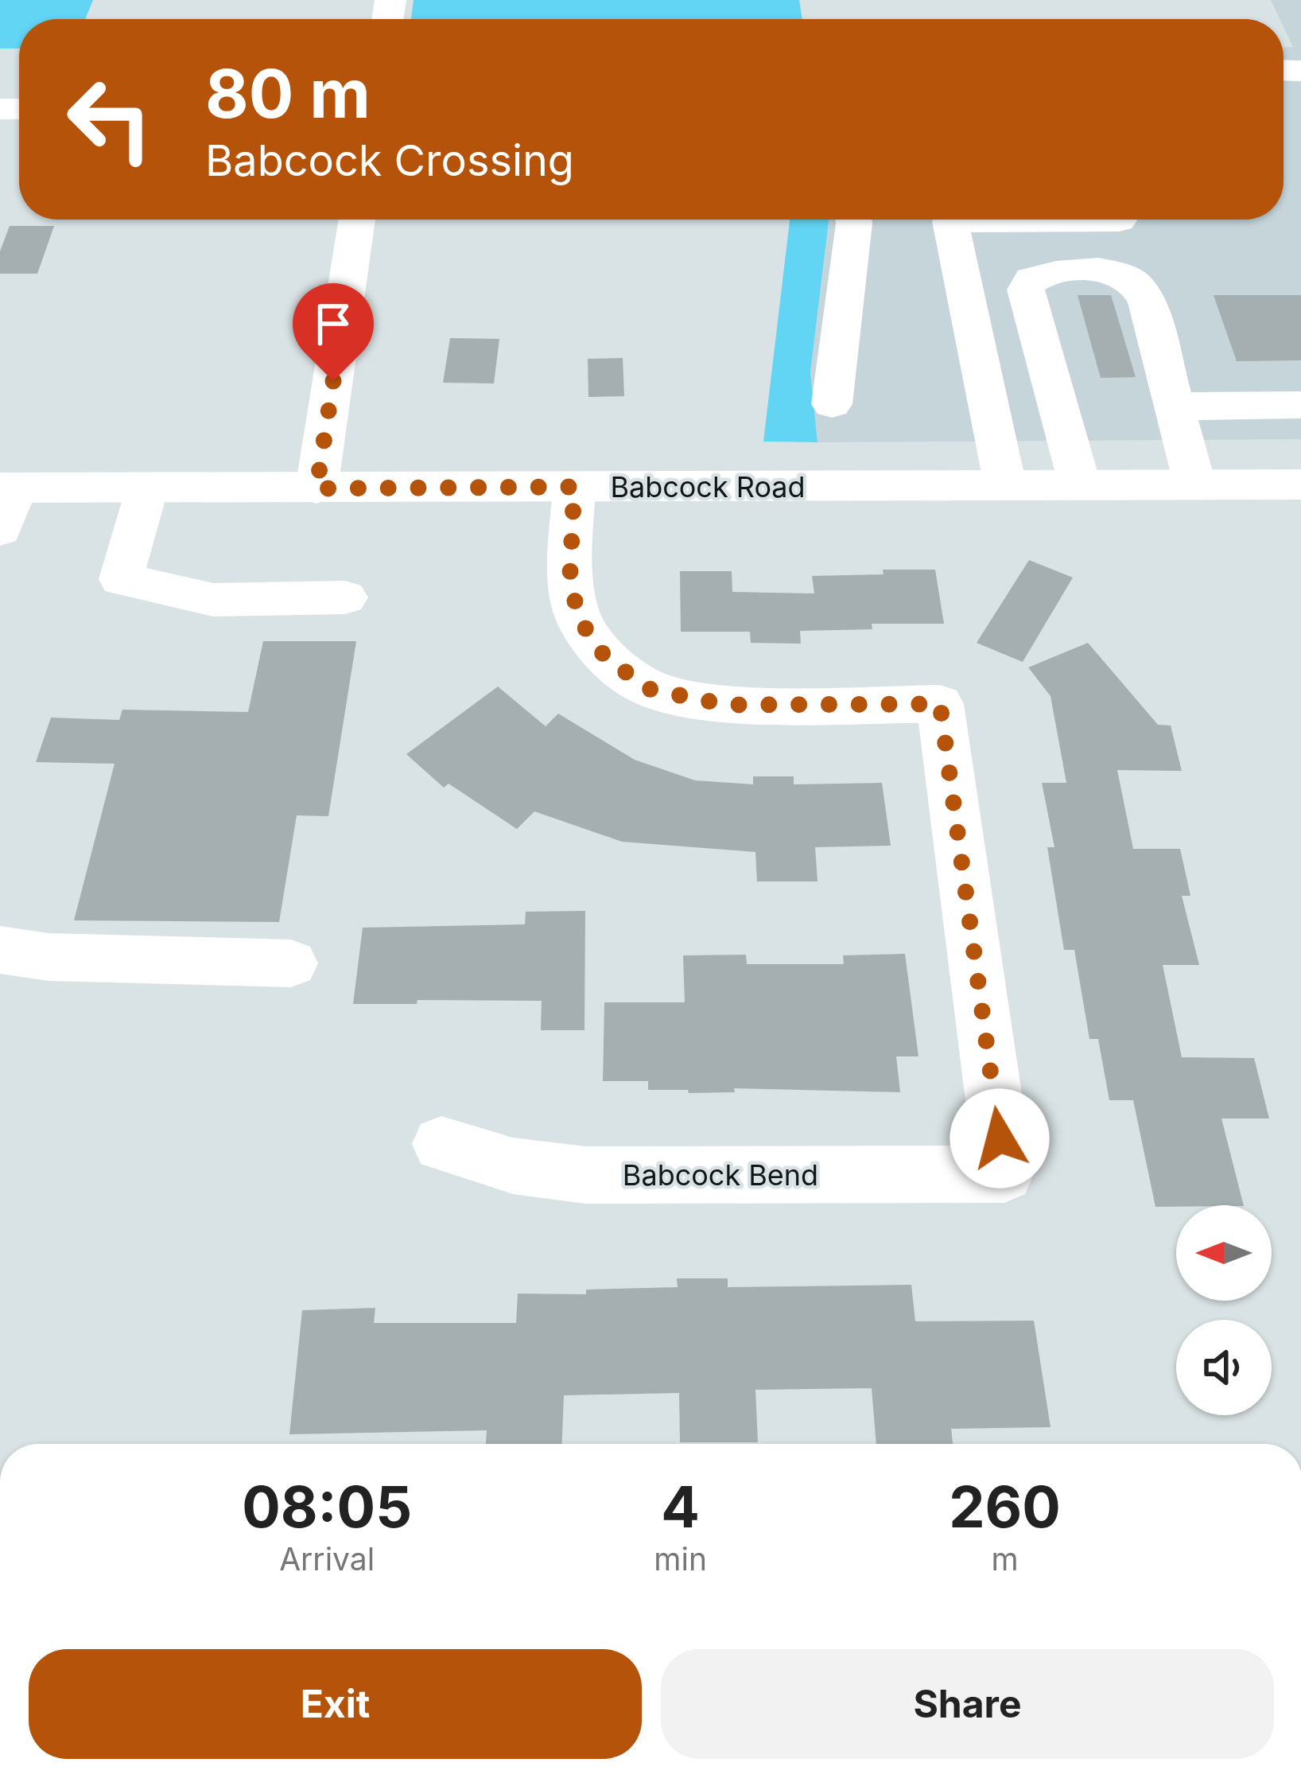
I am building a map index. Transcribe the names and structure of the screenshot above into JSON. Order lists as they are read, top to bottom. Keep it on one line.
{"streets":{"street":["Babcock Road","Babcock Bend"]},"crossings":[["Babcock Road","Babcock Bend"]],"north":"left","page":{"turn":["80 m","Babcock Crossing"],"eta":["08:05","Arrival","4","min","260","m"],"buttons":["Exit","Share"]}}
